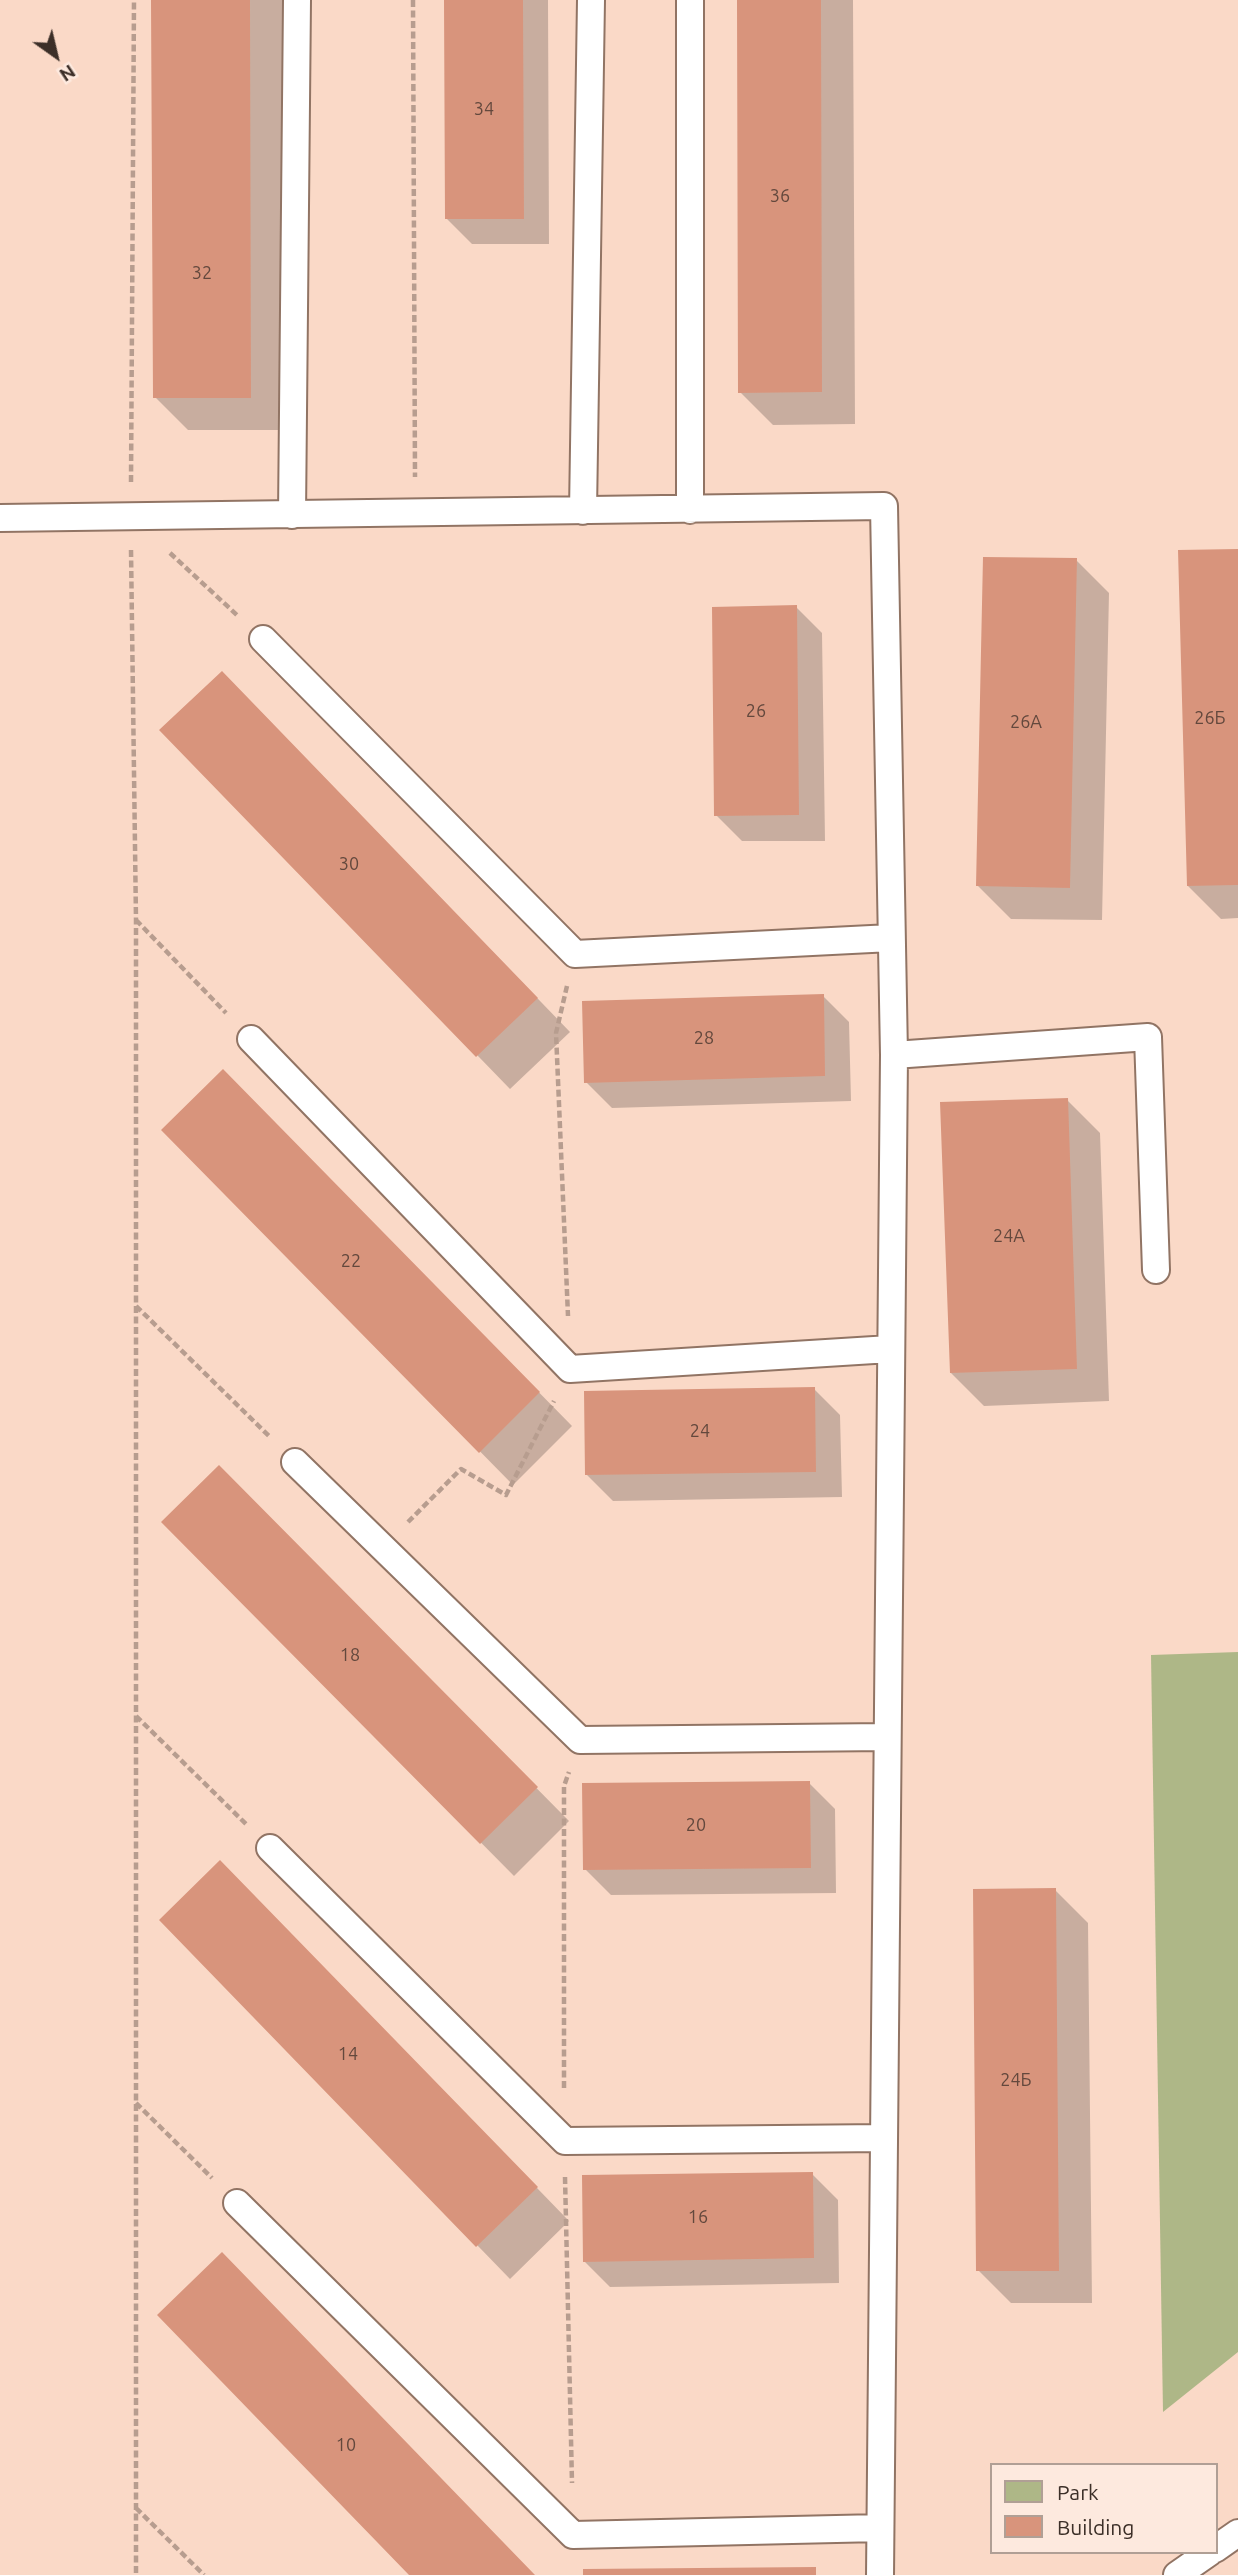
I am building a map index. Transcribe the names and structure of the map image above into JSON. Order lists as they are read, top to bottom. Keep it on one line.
{"house_numbers":["34","36","32","26","26Б","26А","30","28","24А","22","24","18","20","14","24Б","16","10"],"legend":["Park","Building"],"north":"bottom right"}
